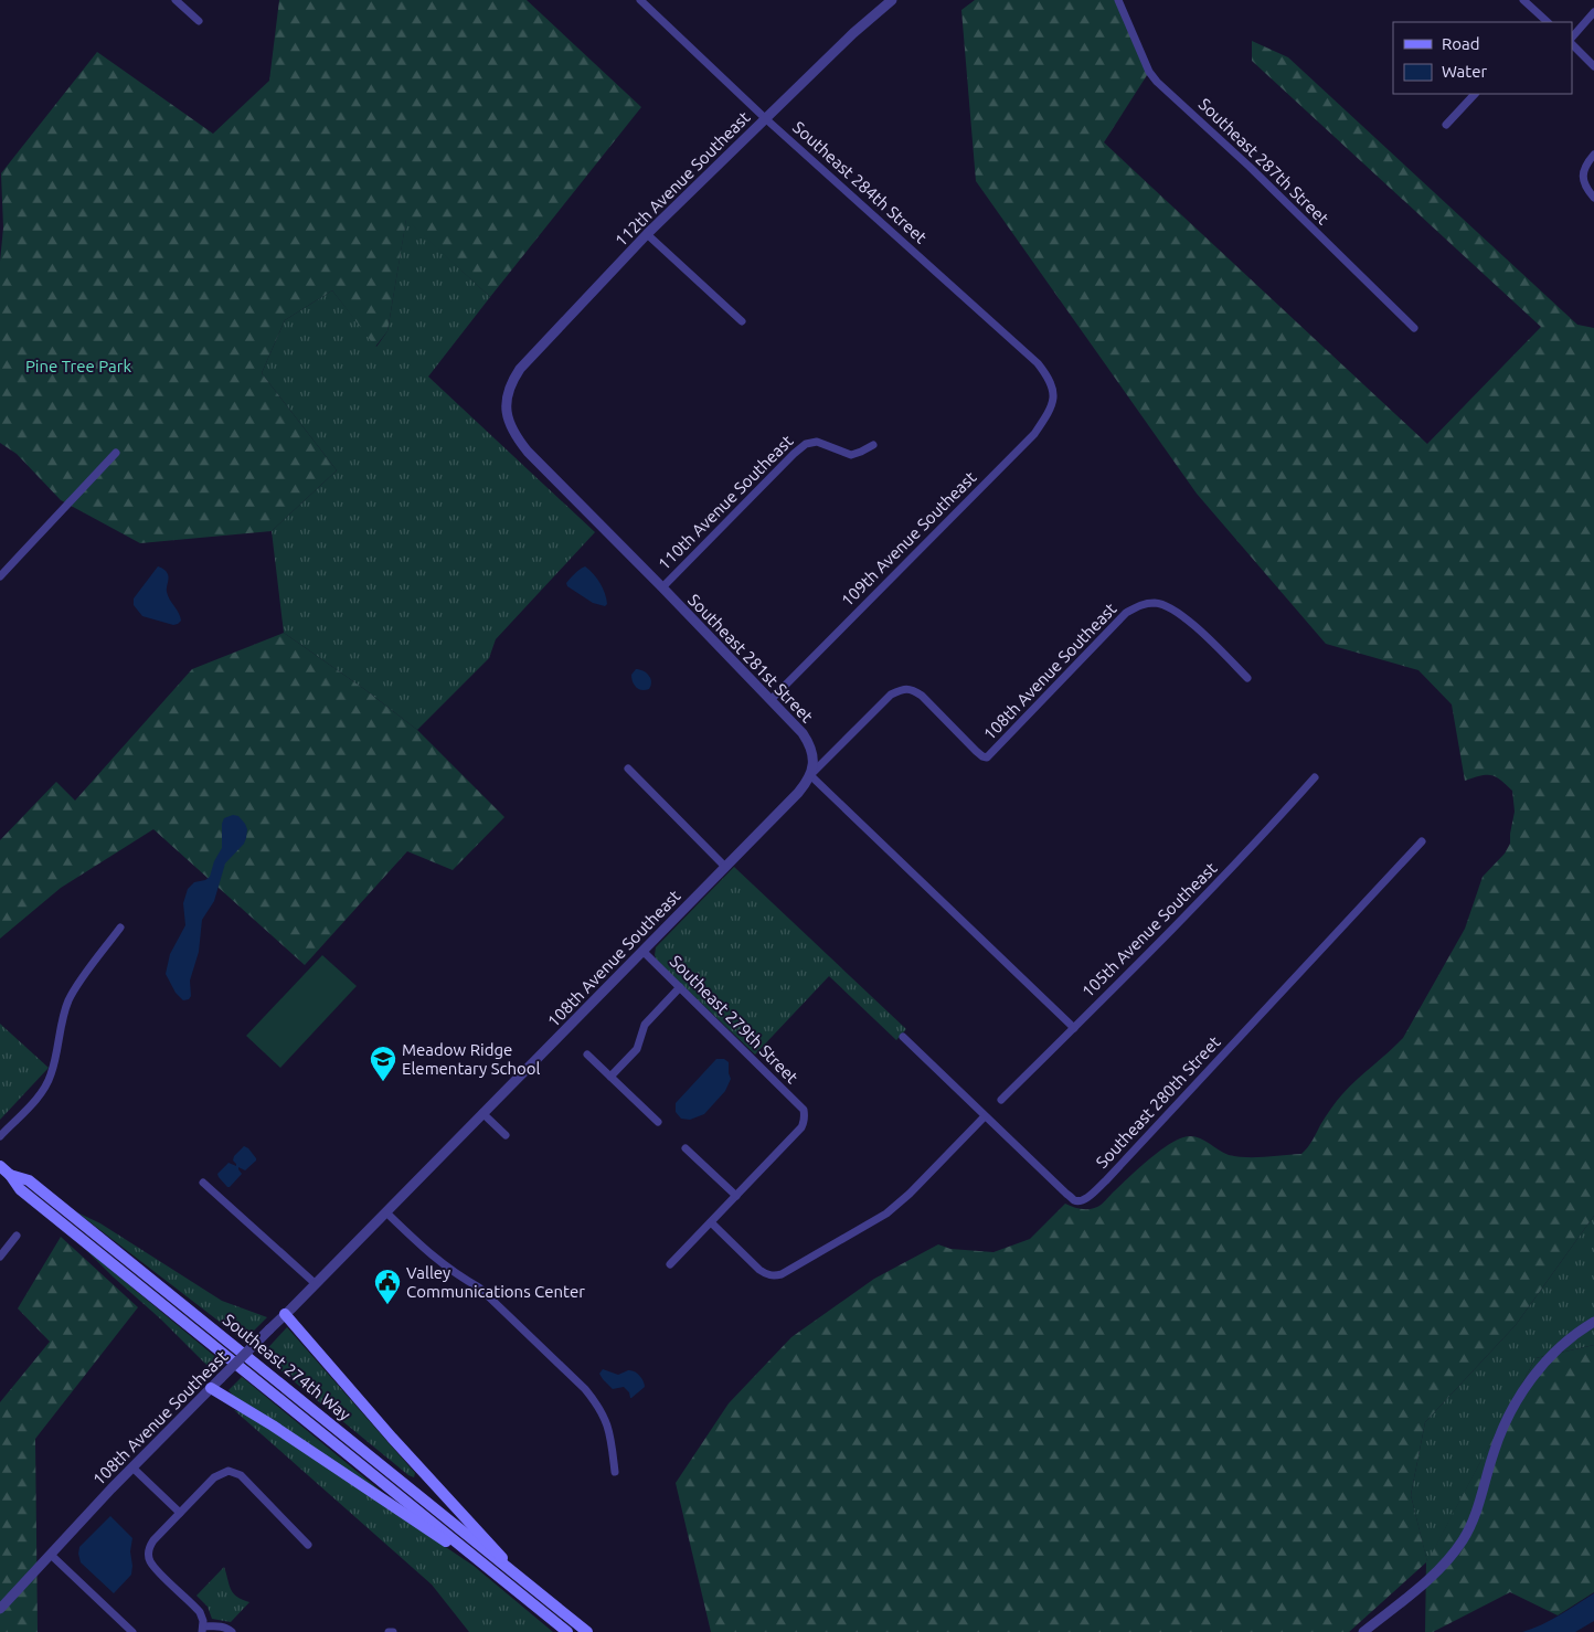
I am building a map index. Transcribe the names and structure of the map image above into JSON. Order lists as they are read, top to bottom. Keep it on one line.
{"streets":{"main road":["Southeast 274th Way"],"street":["Southeast 287th Street","112th Avenue Southeast","Southeast 284th Street","110th Avenue Southeast","109th Avenue Southeast","Southeast 281st Street","108th Avenue Southeast","105th Avenue Southeast","Southeast 279th Street","Southeast 280th Street"]},"crossings":[["112th Avenue Southeast","Southeast 284th Street"],["112th Avenue Southeast","Southeast 281st Street"],["Southeast 284th Street","109th Avenue Southeast"],["110th Avenue Southeast","Southeast 281st Street"],["109th Avenue Southeast","Southeast 281st Street"],["Southeast 281st Street","108th Avenue Southeast"],["108th Avenue Southeast","Southeast 279th Street"]],"parks":["Pine Tree Park"],"places":{"school or university":["Meadow Ridge Elementary School"],"public building":["Valley Communications Center"]},"legend":["Road","Water"]}
